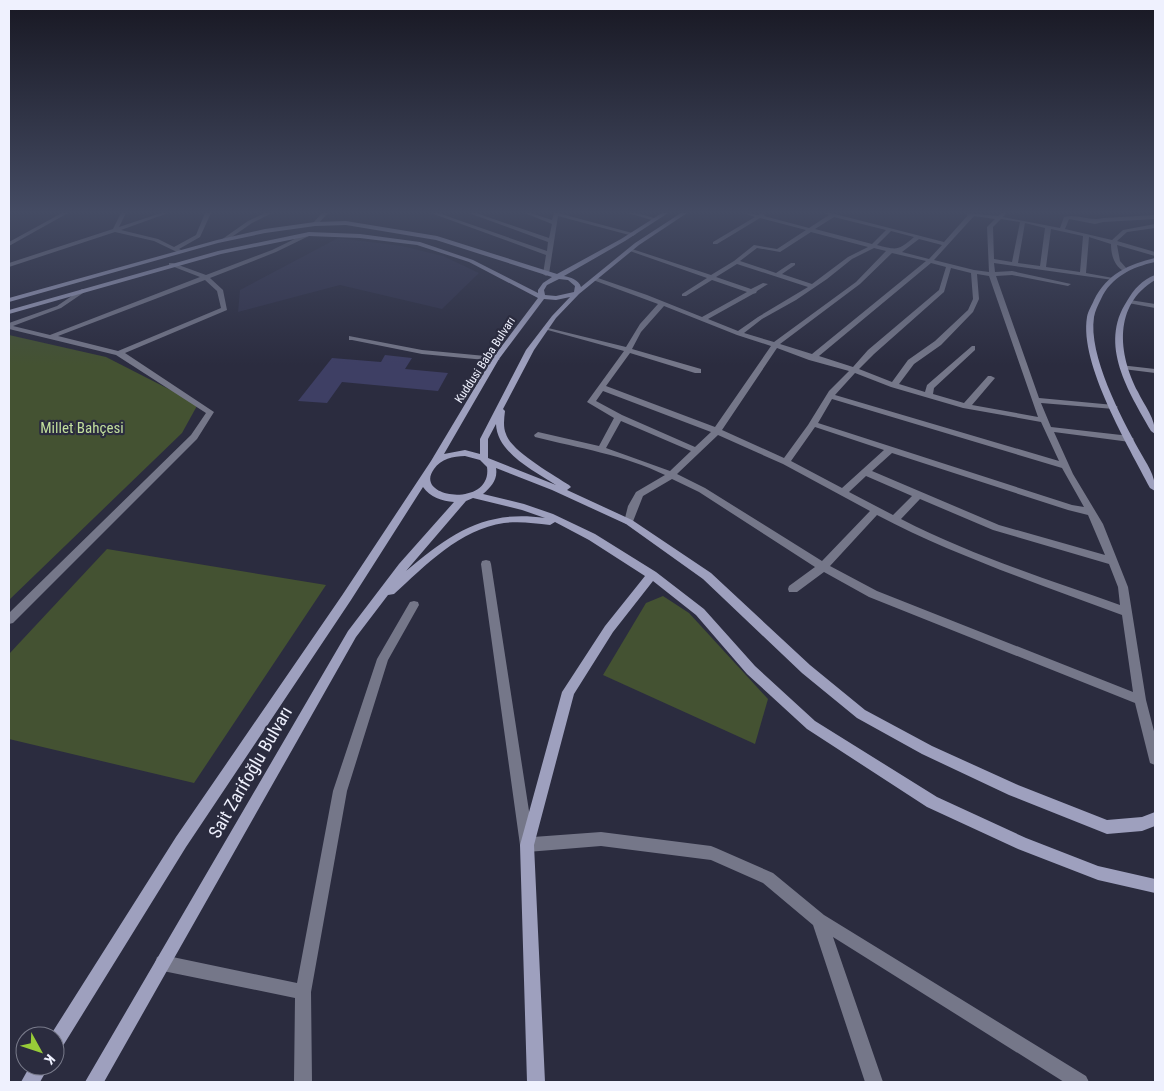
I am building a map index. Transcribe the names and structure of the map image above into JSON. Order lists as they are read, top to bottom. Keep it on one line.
{"streets":{"main road":["Kuddusi Baba Bulvarı","Sait Zarifoğlu Bulvarı"]},"crossings":[["Kuddusi Baba Bulvarı","Sait Zarifoğlu Bulvarı"]],"parks":["Millet Bahçesi"],"north":"bottom right"}
